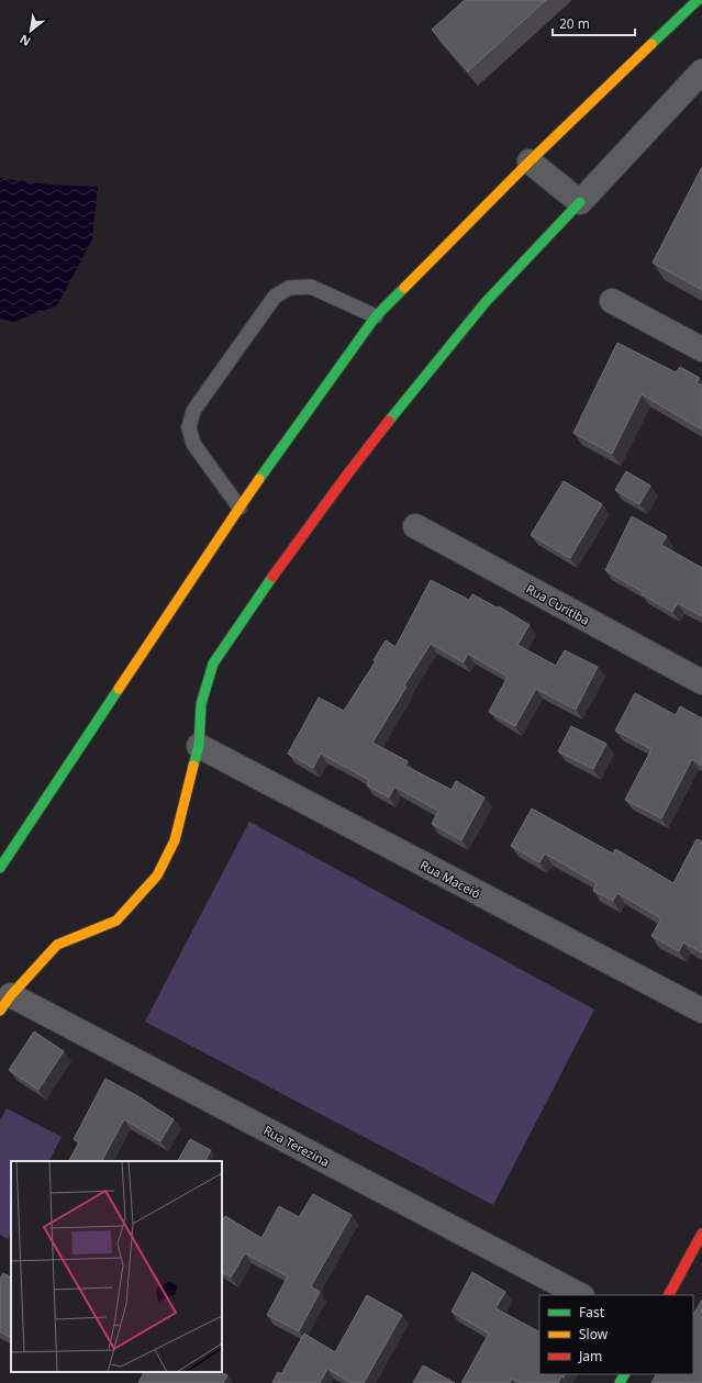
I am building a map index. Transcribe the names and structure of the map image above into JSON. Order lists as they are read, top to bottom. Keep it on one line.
{"streets":{"street":["Rua Curitiba","Rua Maceió","Rua Terezina"]},"legend":["Fast","Slow","Jam"],"scale_bar":"20 m","north":"bottom left"}
